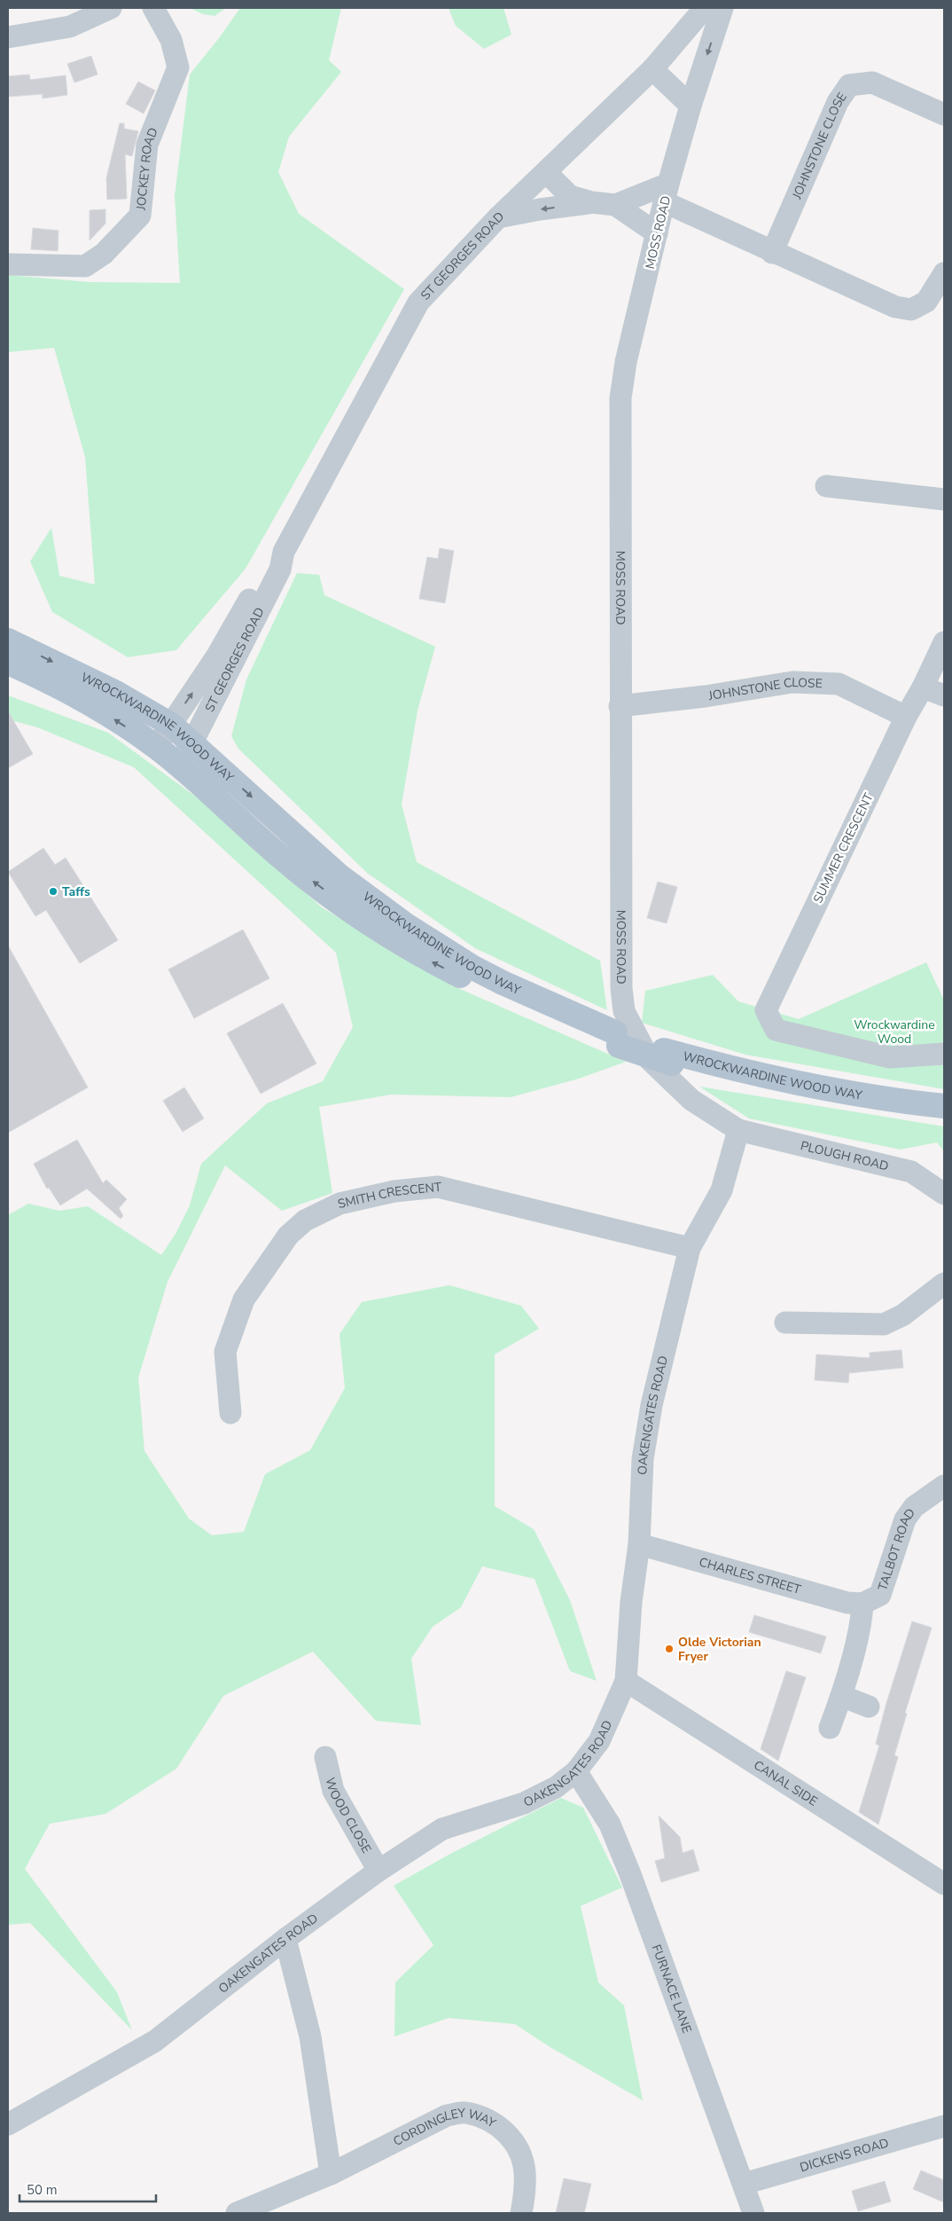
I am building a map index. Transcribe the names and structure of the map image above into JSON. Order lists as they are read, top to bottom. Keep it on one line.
{"streets":{"main road":["WROCKWARDINE WOOD WAY"],"street":["JOHNSTONE CLOSE","JOCKEY ROAD","MOSS ROAD","ST GEORGES ROAD","SUMMER CRESCENT","PLOUGH ROAD","SMITH CRESCENT","OAKENGATES ROAD","TALBOT ROAD","CHARLES STREET","CANAL SIDE","WOOD CLOSE","FURNACE LANE","CORDINGLEY WAY","DICKENS ROAD"]},"crossings":[["JOHNSTONE CLOSE","MOSS ROAD"],["JOHNSTONE CLOSE","SUMMER CRESCENT"],["MOSS ROAD","PLOUGH ROAD"],["MOSS ROAD","OAKENGATES ROAD"],["ST GEORGES ROAD","WROCKWARDINE WOOD WAY"],["PLOUGH ROAD","OAKENGATES ROAD"],["SMITH CRESCENT","OAKENGATES ROAD"],["OAKENGATES ROAD","CHARLES STREET"],["OAKENGATES ROAD","CANAL SIDE"],["OAKENGATES ROAD","WOOD CLOSE"],["OAKENGATES ROAD","FURNACE LANE"],["TALBOT ROAD","CHARLES STREET"],["FURNACE LANE","DICKENS ROAD"]],"parks":["Wrockwardine Wood"],"places":["Taffs","Olde Victorian Fryer"],"scale_bar":"50 m"}
